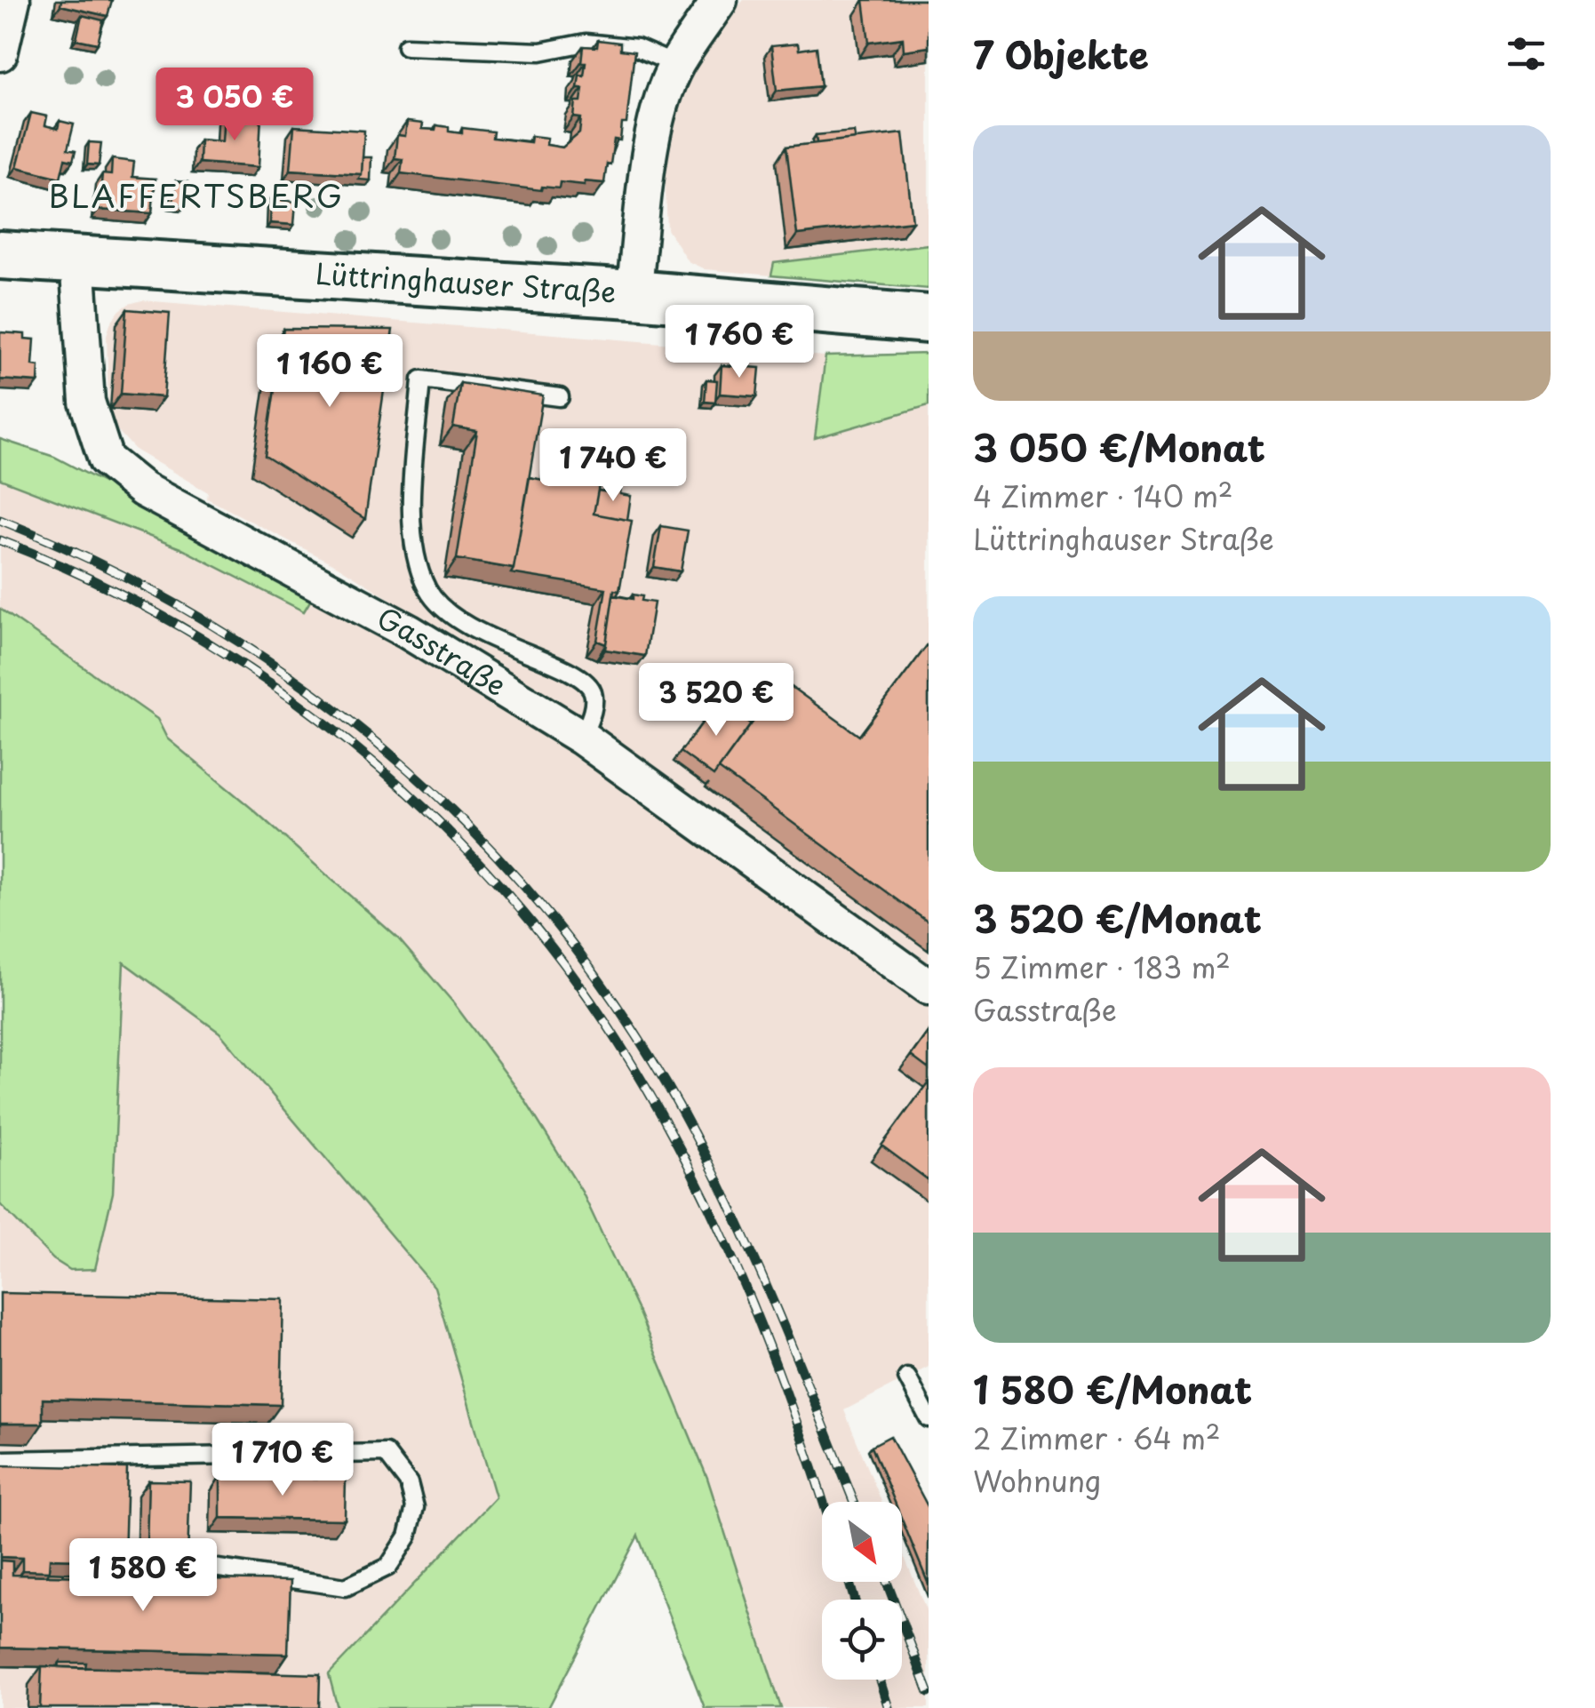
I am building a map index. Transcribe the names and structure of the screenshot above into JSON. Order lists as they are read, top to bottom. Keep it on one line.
{"streets":{"main road":["Lüttringhauser Straße"],"street":["Gasstraße"]},"crossings":[["Lüttringhauser Straße","Gasstraße"]],"districts":["BLAFFERTSBERG"],"north":"bottom right","page":{"heading":"7 Objekte","price":["3 050 €","1 760 €","1 160 €","1 740 €","3 520 €","1 710 €","1 580 €"],"list":[{"name":"3 050 €/Monat","note":"4 Zimmer · 140 m² · Lüttringhauser Straße"},{"name":"3 520 €/Monat","note":"5 Zimmer · 183 m² · Gasstraße"},{"name":"1 580 €/Monat","note":"2 Zimmer · 64 m² · Wohnung"}]}}
